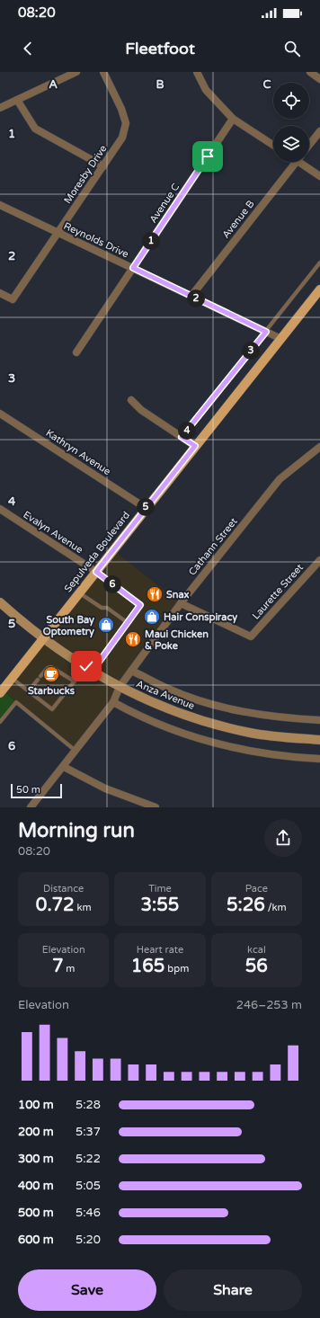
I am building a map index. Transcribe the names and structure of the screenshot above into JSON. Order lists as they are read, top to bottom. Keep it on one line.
{"streets":{"main road":["Sepulveda Boulevard","Anza Avenue"],"street":["Moresby Drive","Avenue C","Avenue B","Reynolds Drive","Kathryn Avenue","Evalyn Avenue","Cathann Street","Laurette Street"]},"crossings":[["Moresby Drive","Reynolds Drive"],["Avenue C","Reynolds Drive"],["Avenue B","Reynolds Drive"],["Reynolds Drive","Sepulveda Boulevard"],["Kathryn Avenue","Sepulveda Boulevard"],["Evalyn Avenue","Sepulveda Boulevard"],["Cathann Street","Laurette Street"],["Cathann Street","Anza Avenue"],["Sepulveda Boulevard","Anza Avenue"]],"places":{"restaurant":["Snax","Maui Chicken & Poke"],"shop":["Hair Conspiracy","South Bay Optometry"],"cafe":["Starbucks"]},"scale_bar":"50 m","page":{"status":"08:20","header":"Fleetfoot","pins":["1","2","3","4","5","6"],"scale":"50 m","heading":["Morning run","08:20"],"stats":[["Distance","0.72 km"],["Time","3:55"],["Pace","5:26 /km"],["Elevation","7 m"],["Heart rate","165 bpm"],["kcal","56"]],"chart":["Elevation","246–253 m"],"list":[{"name":"100 m","note":"5:28"},{"name":"200 m","note":"5:37"},{"name":"300 m","note":"5:22"},{"name":"400 m","note":"5:05"},{"name":"500 m","note":"5:46"},{"name":"600 m","note":"5:20"}],"buttons":["Save","Share"]},"grid":{"columns":["A","B","C"],"rows":["1","2","3","4","5","6"]}}
